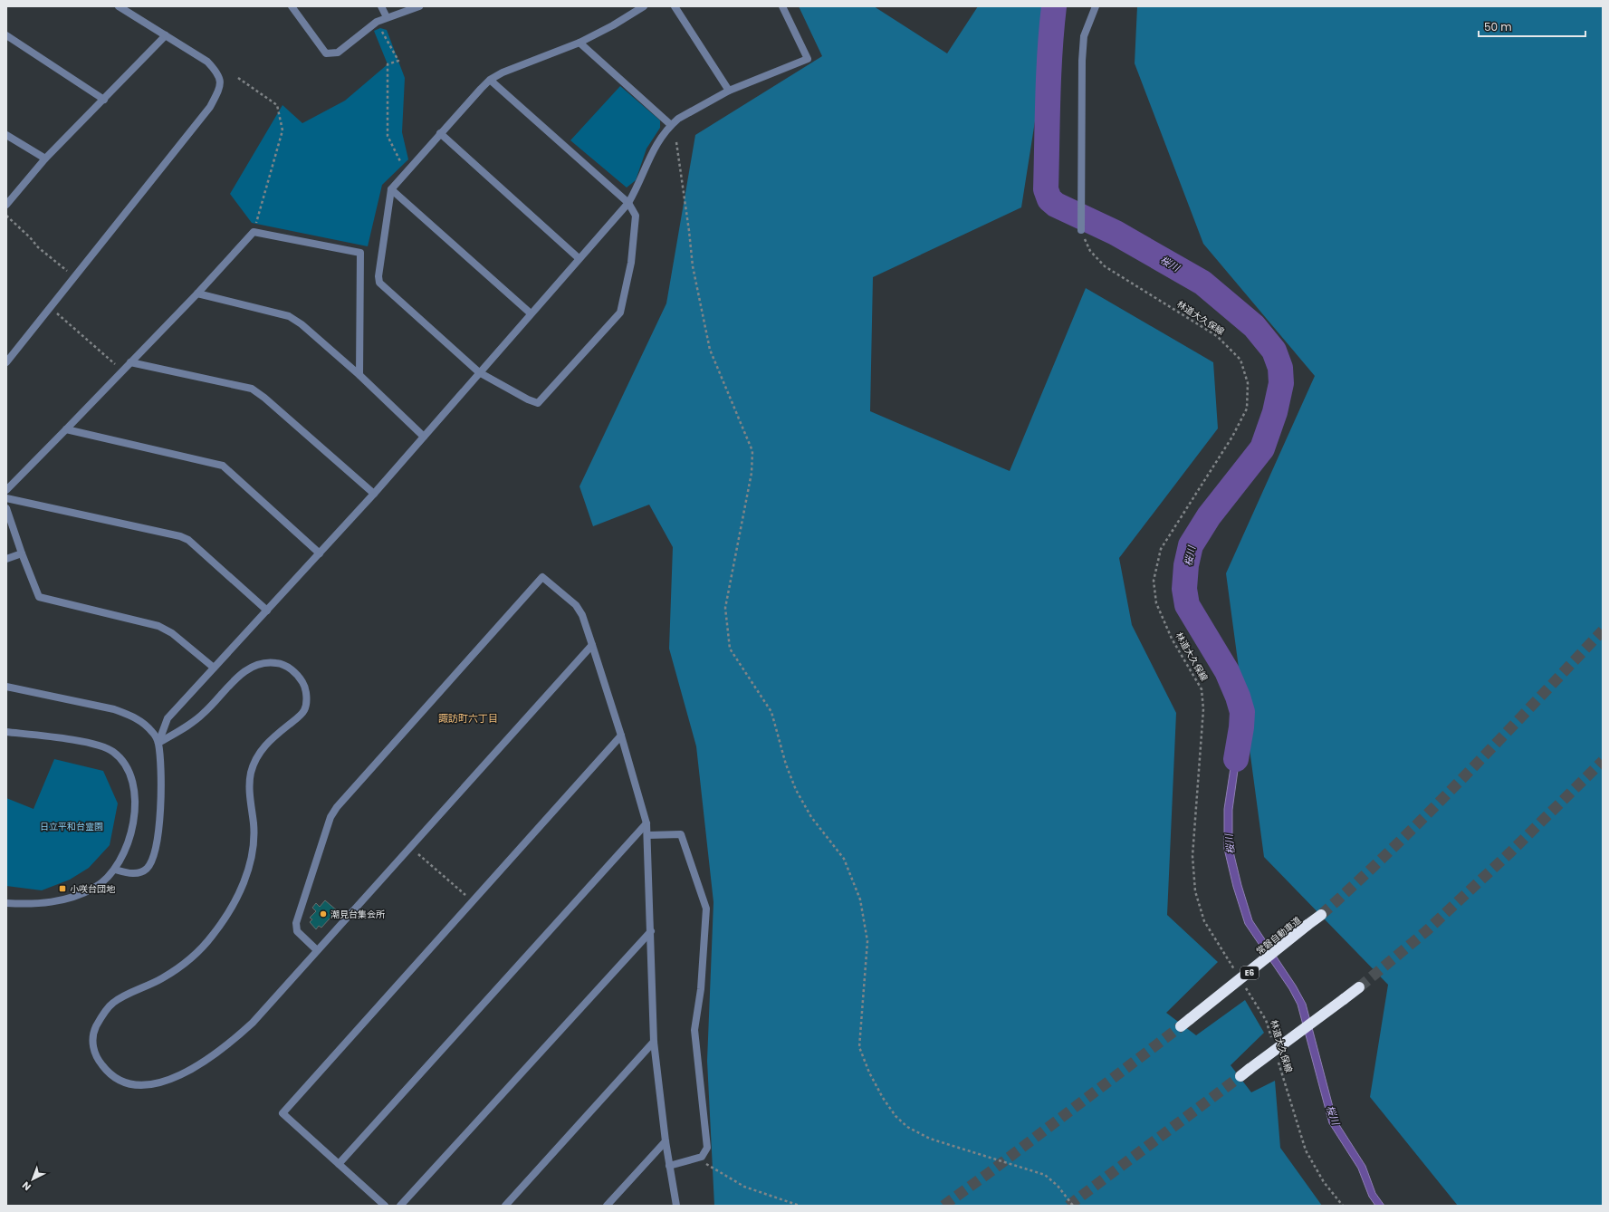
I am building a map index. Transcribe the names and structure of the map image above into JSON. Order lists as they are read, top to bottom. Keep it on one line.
{"streets":{"highway":["常磐自動車道","E6"],"path":["林道大久保線"]},"districts":["諏訪町六丁目"],"water":["桜川"],"parks":["日立平和台霊園"],"places":{"transit":["小咲台団地"],"other":["潮見台集会所"]},"scale_bar":"50 m","north":"bottom left"}
